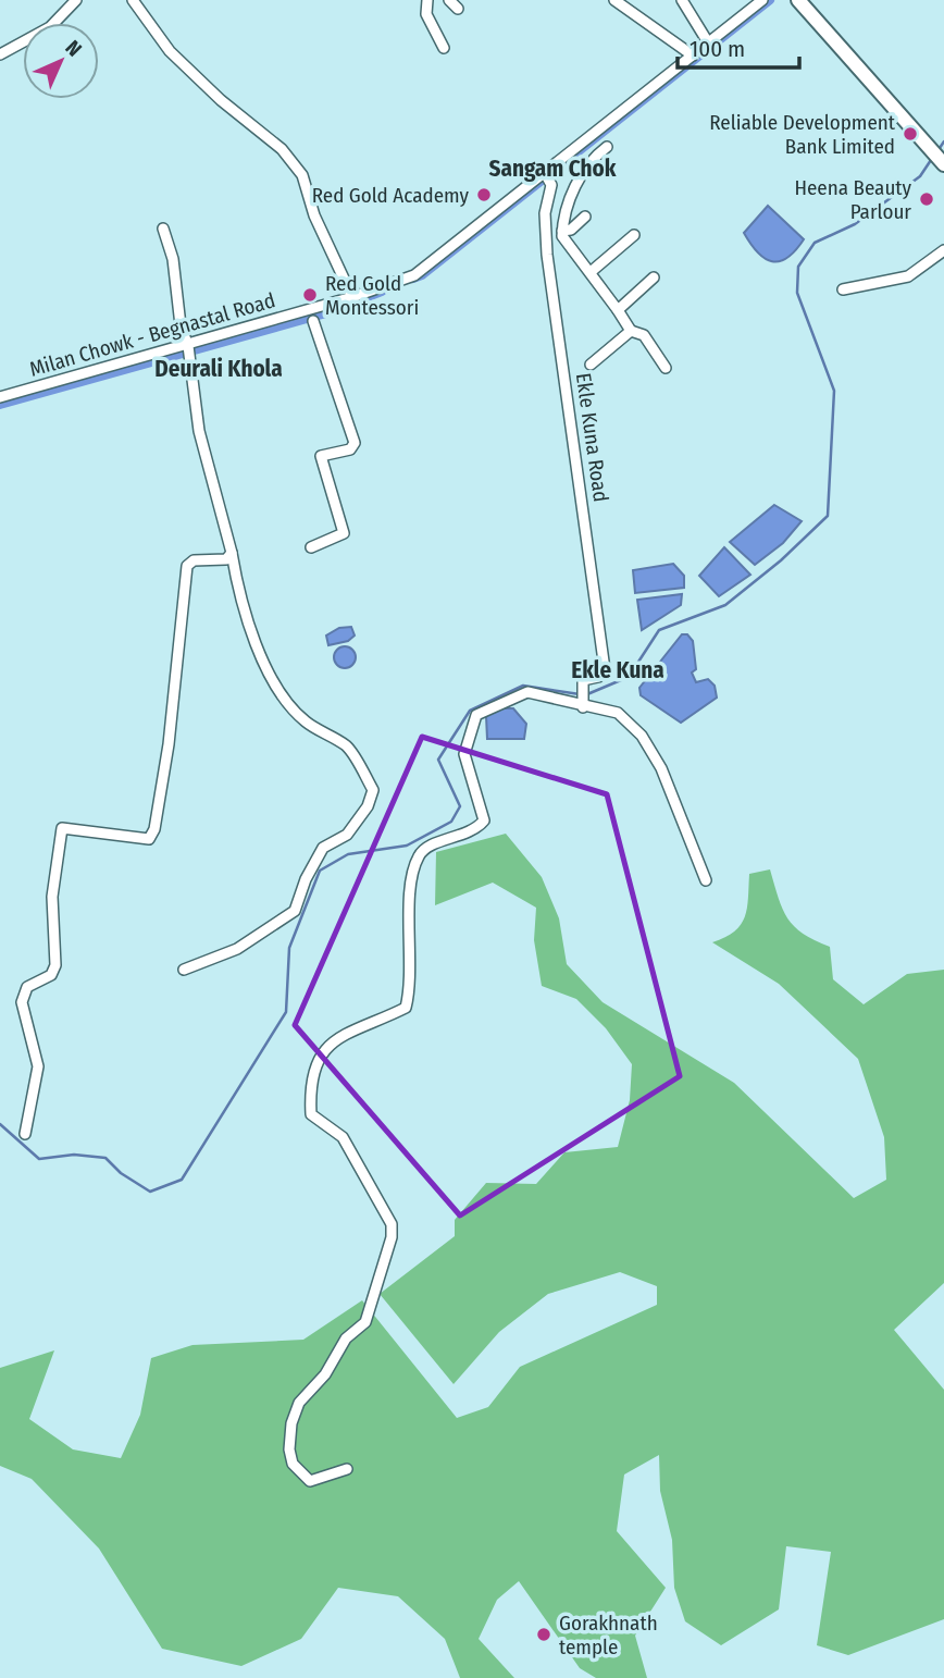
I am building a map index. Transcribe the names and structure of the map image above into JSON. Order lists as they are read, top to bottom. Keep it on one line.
{"streets":{"street":["Milan Chowk - Begnastal Road","Ekle Kuna Road"]},"districts":["Sangam Chok","Deurali Khola","Ekle Kuna"],"places":["Reliable Development Bank Limited","Red Gold Academy","Heena Beauty Parlour","Red Gold Montessori","Gorakhnath temple"],"scale_bar":"100 m","north":"top right"}
